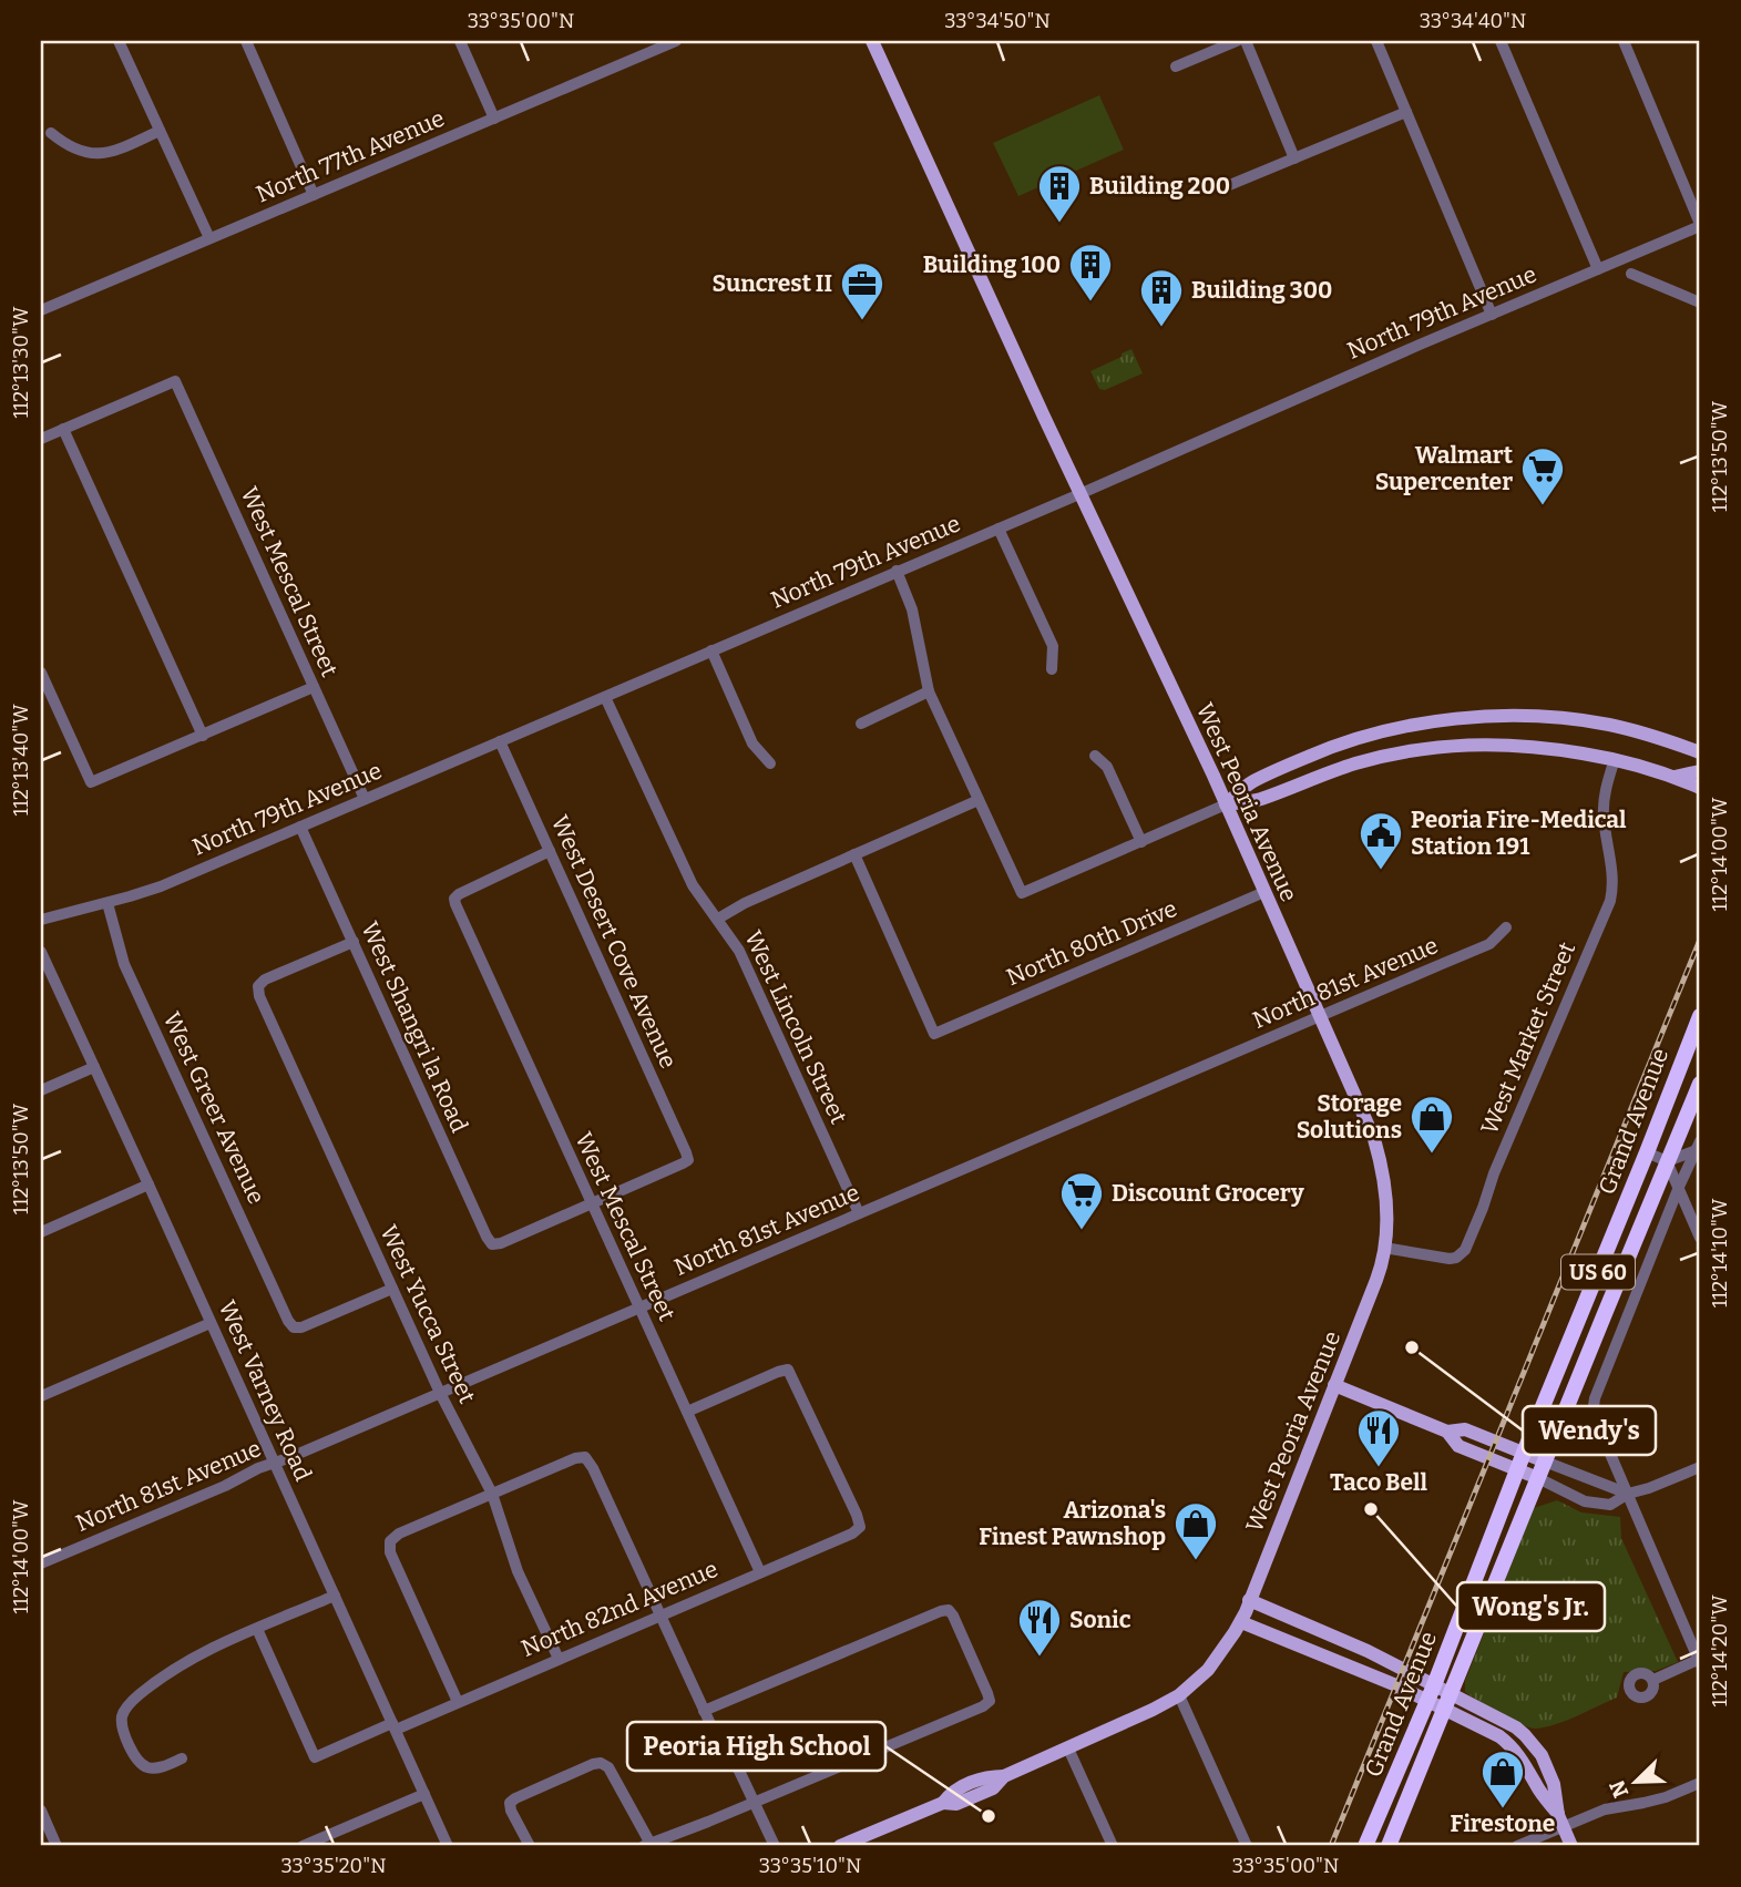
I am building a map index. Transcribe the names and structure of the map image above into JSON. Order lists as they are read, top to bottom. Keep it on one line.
{"streets":{"highway":["Grand Avenue","US 60"],"main road":["West Peoria Avenue"],"street":["North 77th Avenue","North 79th Avenue","West Mescal Street","West Desert Cove Avenue","North 80th Drive","North 81st Avenue","West Shangri la Road","West Lincoln Street","West Market Street","West Greer Avenue","West Yucca Street","West Varney Road","North 82nd Avenue"]},"crossings":[["North 79th Avenue","West Mescal Street"],["North 79th Avenue","West Peoria Avenue"],["North 79th Avenue","West Desert Cove Avenue"],["North 79th Avenue","West Shangri la Road"],["North 79th Avenue","West Lincoln Street"],["North 79th Avenue","West Greer Avenue"],["West Mescal Street","West Desert Cove Avenue"],["West Mescal Street","North 81st Avenue"],["West Mescal Street","West Shangri la Road"],["West Mescal Street","North 82nd Avenue"],["West Peoria Avenue","North 80th Drive"],["West Peoria Avenue","North 81st Avenue"],["West Peoria Avenue","West Market Street"],["West Desert Cove Avenue","West Shangri la Road"],["North 81st Avenue","West Lincoln Street"],["North 81st Avenue","West Yucca Street"],["North 81st Avenue","West Varney Road"],["West Shangri la Road","West Yucca Street"],["West Greer Avenue","West Yucca Street"],["West Yucca Street","North 82nd Avenue"],["West Varney Road","North 82nd Avenue"]],"places":{"building":["Building 200","Building 100","Building 300"],"office":["Suncrest II"],"supermarket":["Walmart Supercenter","Discount Grocery"],"public building":["Peoria Fire-Medical Station 191"],"shop":["Storage Solutions","Arizona's Finest Pawnshop","Firestone"],"other":["Wendy's","Wong's Jr.","Peoria High School"],"restaurant":["Taco Bell","Sonic"]},"north":"bottom left","coordinates":["33°35'00\"N","33°34'50\"N","33°34'40\"N","112°13'30\"W","112°13'50\"W","112°13'40\"W","112°14'00\"W","112°14'10\"W","112°14'20\"W","33°35'20\"N","33°35'10\"N"]}
